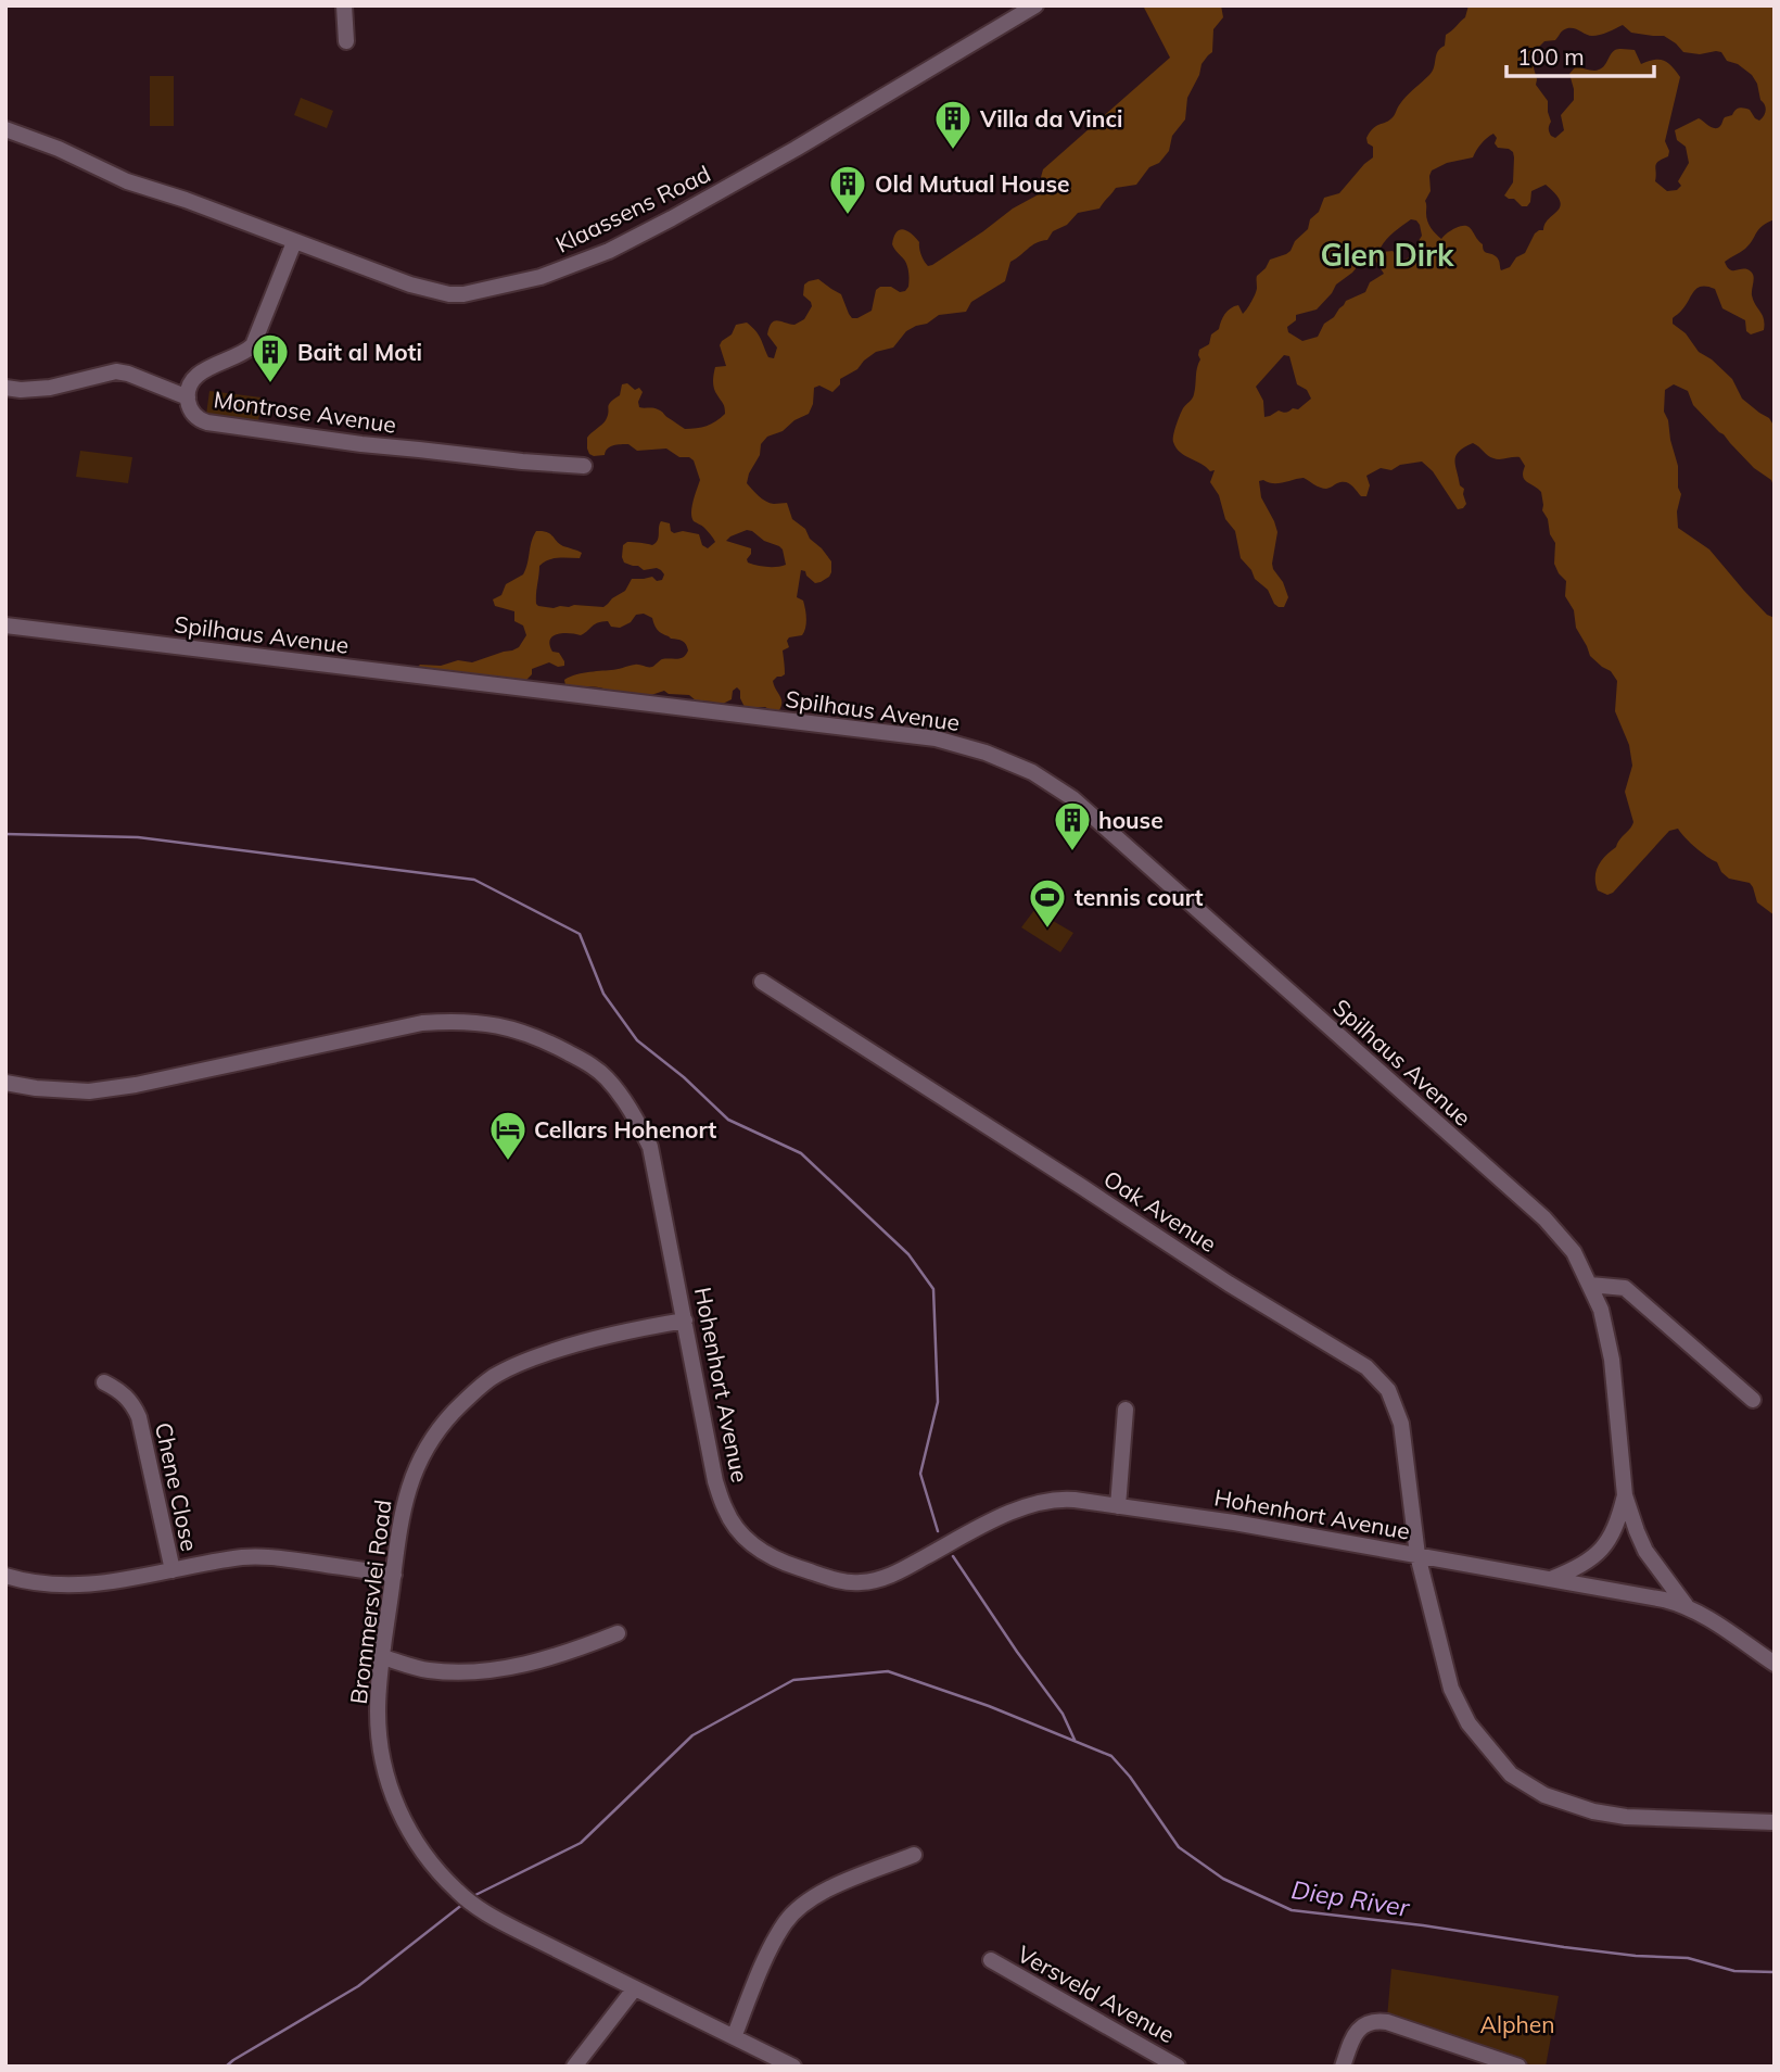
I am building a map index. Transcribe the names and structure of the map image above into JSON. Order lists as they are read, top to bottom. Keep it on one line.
{"streets":{"street":["Klaassens Road","Montrose Avenue","Spilhaus Avenue","Oak Avenue","Hohenhort Avenue","Chene Close","Brommersvlei Road","Versveld Avenue"]},"crossings":[["Klaassens Road","Montrose Avenue"],["Spilhaus Avenue","Hohenhort Avenue"],["Oak Avenue","Hohenhort Avenue"],["Hohenhort Avenue","Brommersvlei Road"]],"districts":["Glen Dirk"],"water":["Diep River"],"parks":["Alphen"],"places":{"building":["Villa da Vinci","Old Mutual House","Bait al Moti","house"],"sports":["tennis court"],"hotel":["Cellars Hohenort"]},"scale_bar":"100 m"}
